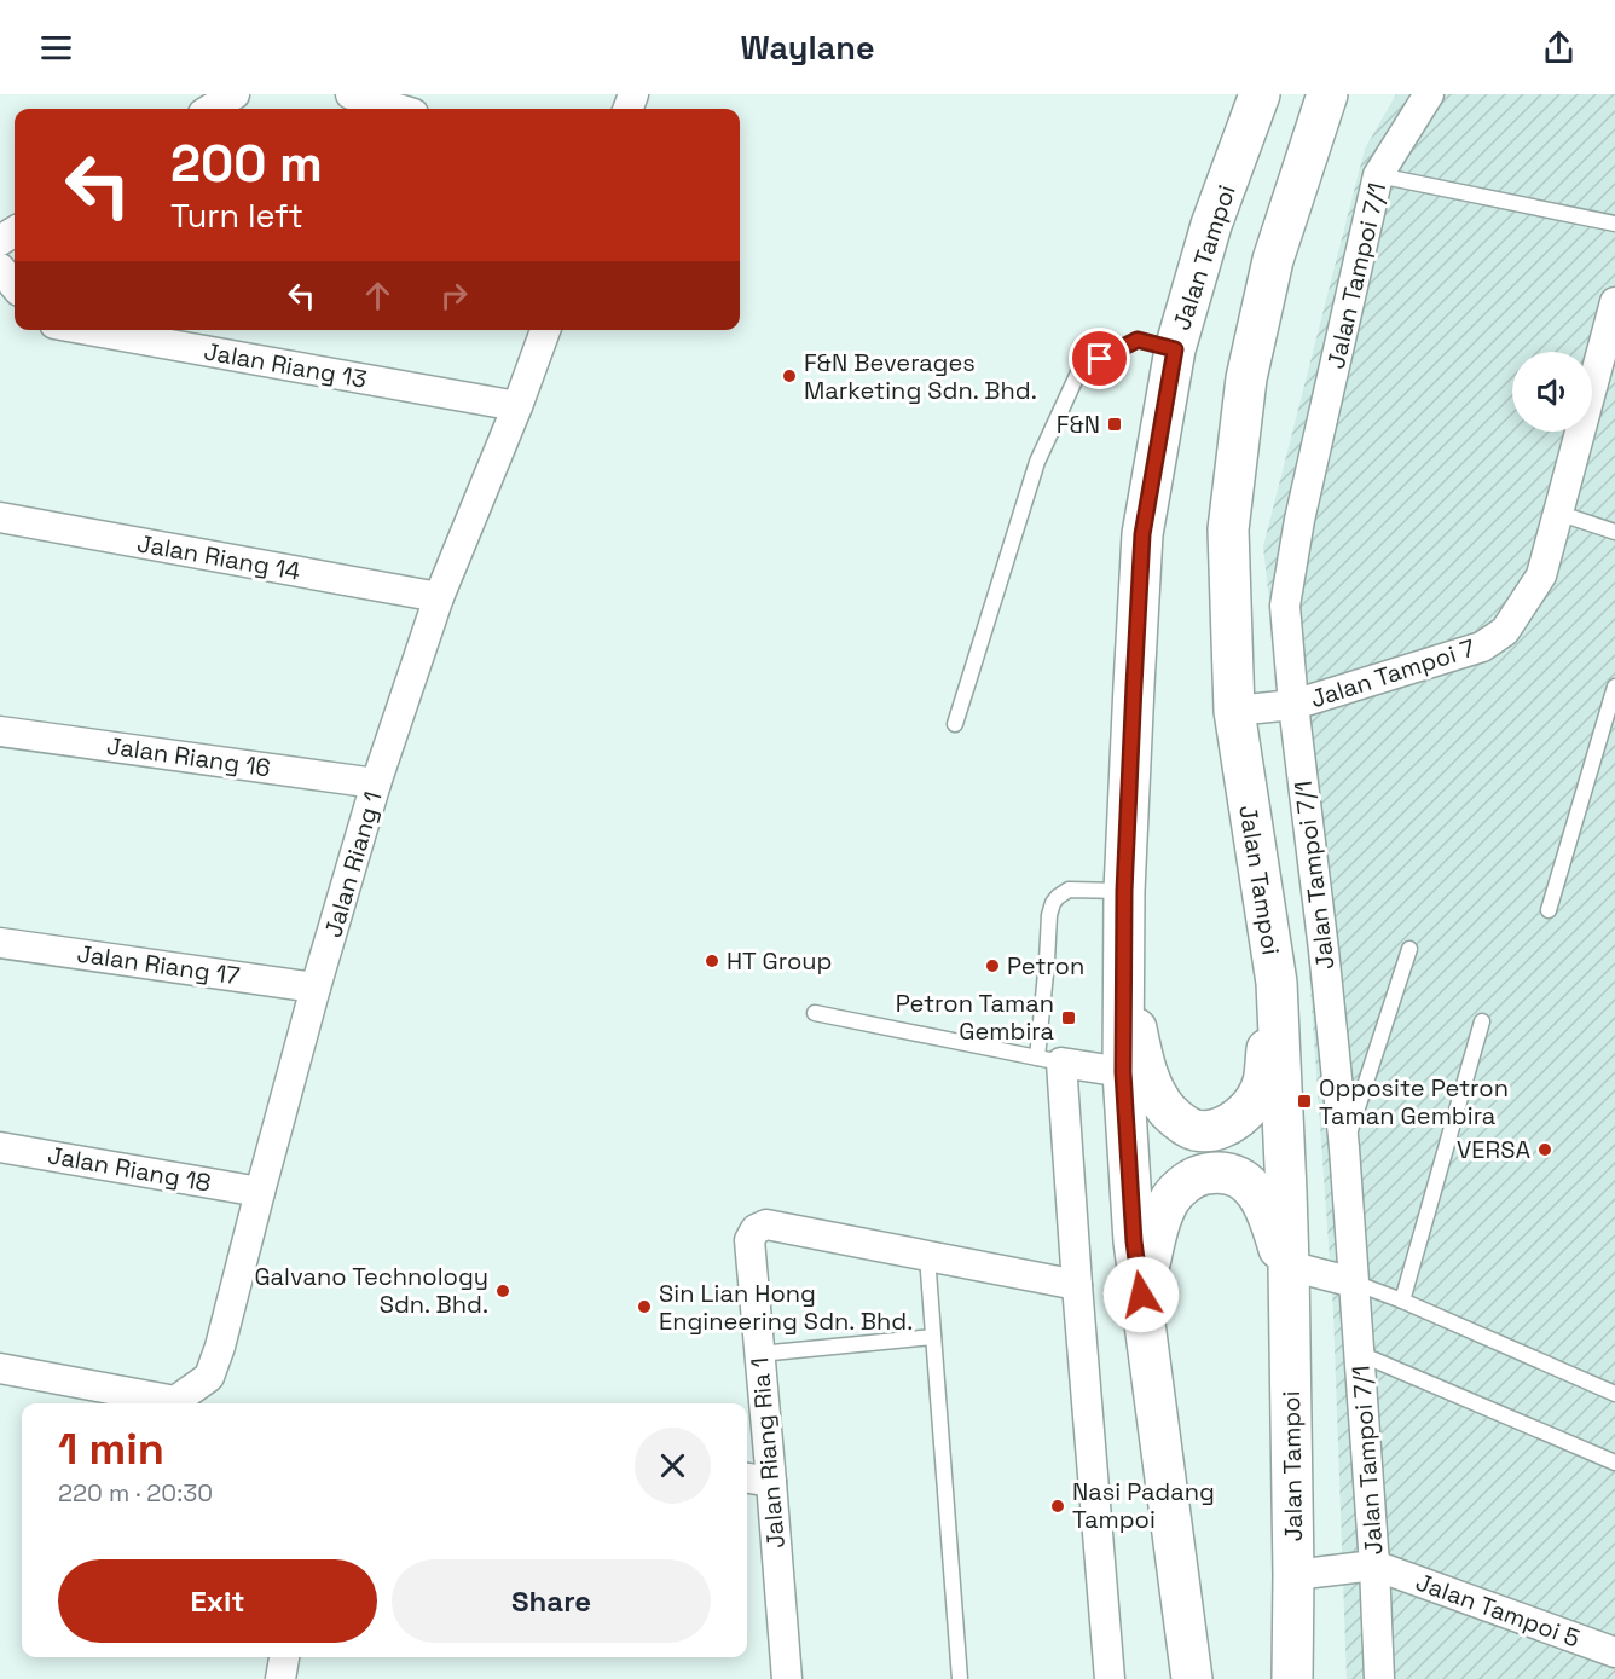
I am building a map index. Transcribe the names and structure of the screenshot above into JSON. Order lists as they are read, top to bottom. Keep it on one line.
{"streets":{"main road":["Jalan Tampoi"],"street":["Jalan Tampoi 7/1","Jalan Riang 13","Jalan Riang 14","Jalan Tampoi 7","Jalan Riang 16","Jalan Riang 1","Jalan Riang 17","Jalan Riang 18","Jalan Riang Ria 1","Jalan Tampoi 5"]},"crossings":[["Jalan Tampoi","Jalan Tampoi 7"],["Jalan Tampoi","Jalan Tampoi 5"],["Jalan Tampoi 7/1","Jalan Tampoi 7"],["Jalan Tampoi 7/1","Jalan Tampoi 5"],["Jalan Riang 13","Jalan Riang 1"],["Jalan Riang 14","Jalan Riang 1"],["Jalan Riang 16","Jalan Riang 1"],["Jalan Riang 1","Jalan Riang 17"],["Jalan Riang 1","Jalan Riang 18"]],"places":{"other":["F&N Beverages Marketing Sdn. Bhd.","HT Group","Petron","VERSA","Galvano Technology Sdn. Bhd.","Sin Lian Hong Engineering Sdn. Bhd.","Nasi Padang Tampoi"],"transit":["F&N","Petron Taman Gembira","Opposite Petron Taman Gembira"]},"page":{"header":"Waylane","turn":["200 m","Turn left"],"heading":["1 min","220 m · 20:30"],"buttons":["Exit","Share"]}}
